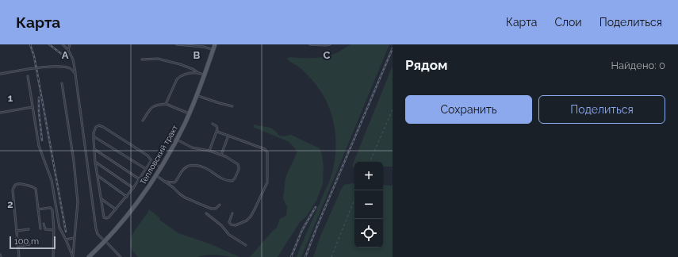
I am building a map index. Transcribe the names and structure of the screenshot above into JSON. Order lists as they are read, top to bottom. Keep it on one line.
{"streets":{"main road":["Тепловский тракт"]},"scale_bar":"100 m","page":{"header":"Карта","nav":["Карта","Слои","Поделиться"],"heading":["Рядом","Найдено: 0"],"buttons":["Сохранить","Поделиться"],"map_buttons":["+","−"],"scale":"100 m"},"grid":{"columns":["A","B","C"],"rows":["1","2"]}}
